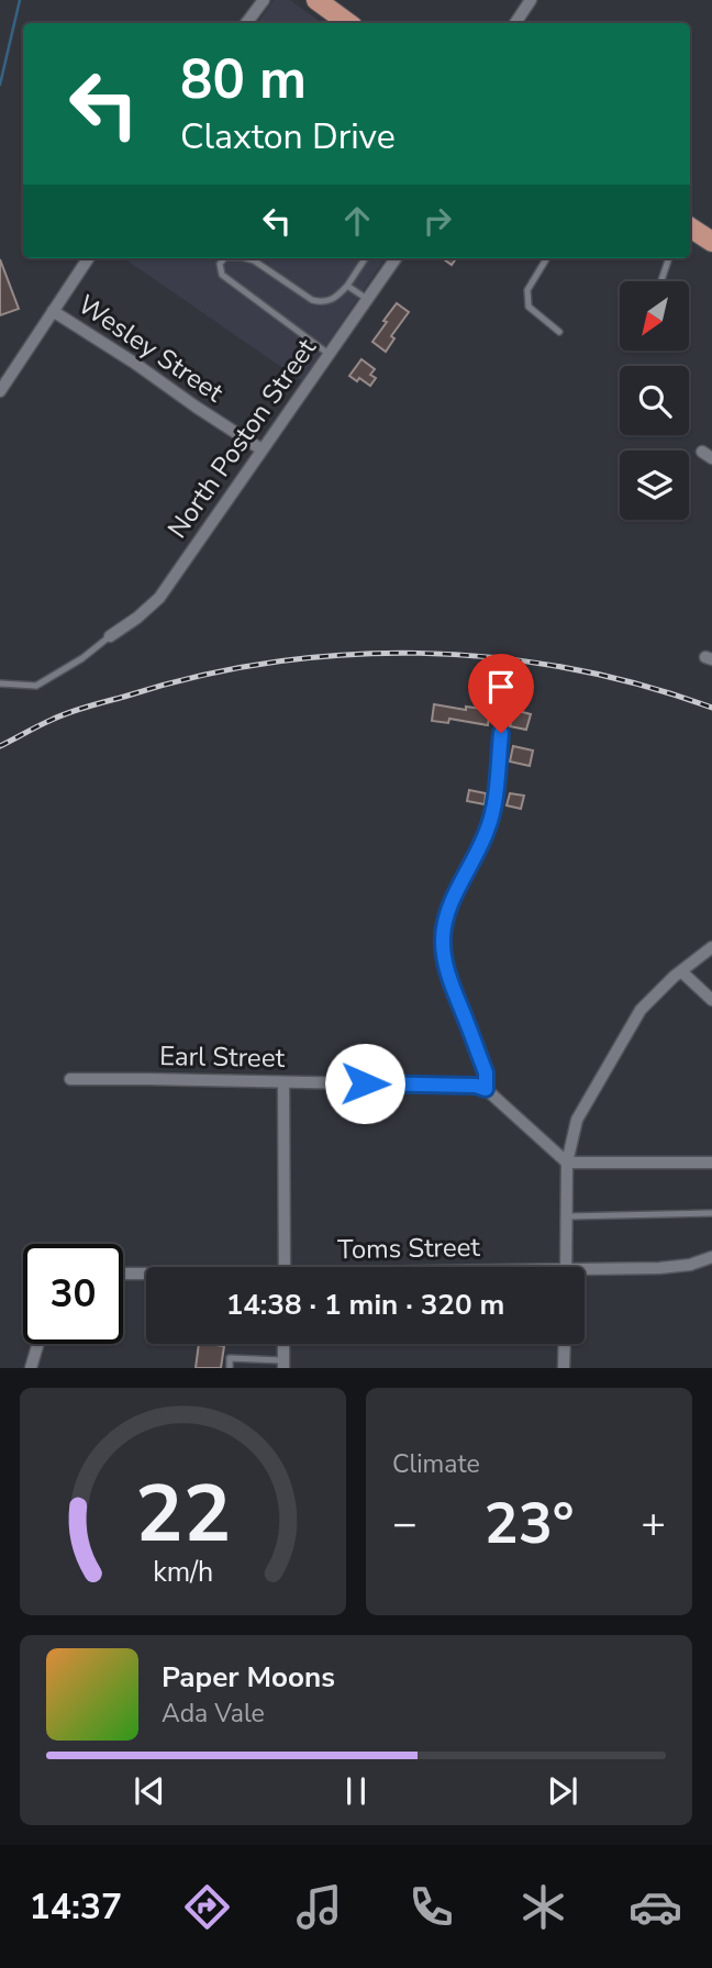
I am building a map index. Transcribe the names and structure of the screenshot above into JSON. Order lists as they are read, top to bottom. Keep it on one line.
{"streets":{"street":["Wesley Street","North Poston Street","Earl Street","Toms Street"]},"crossings":[["Wesley Street","North Poston Street"]],"north":"bottom left","page":{"turn":["80 m","Claxton Drive"],"limit":"30","trip":"14:38 · 1 min · 320 m","tile":"Climate","heat":["−","23°","+"],"song":["Paper Moons","Ada Vale"],"tabs":"14:37","gauge":["22","km/h"]}}
